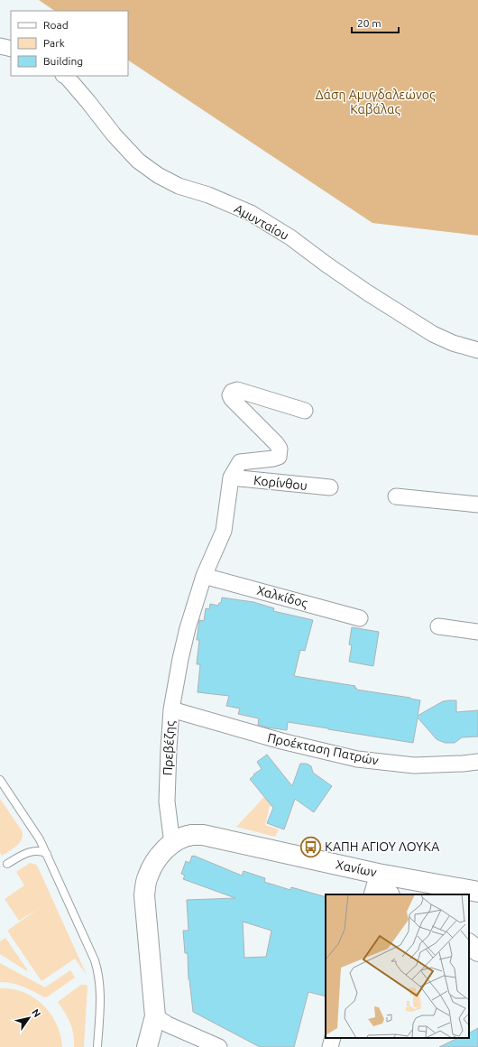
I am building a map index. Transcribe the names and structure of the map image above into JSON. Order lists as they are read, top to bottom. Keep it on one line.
{"streets":{"street":["Αμυνταίου","Κορίνθου","Χαλκίδος","Πρεβέζης","Προέκταση Πατρών","Χανίων"]},"crossings":[["Κορίνθου","Πρεβέζης"],["Χαλκίδος","Πρεβέζης"],["Πρεβέζης","Προέκταση Πατρών"],["Πρεβέζης","Χανίων"]],"parks":["Δάση Αμυγδαλεώνος Καβάλας"],"places":{"bus stop":["ΚΑΠΗ ΑΓΙΟΥ ΛΟΥΚΑ"]},"legend":["Road","Park","Building"],"scale_bar":"20 m","north":"top right"}
